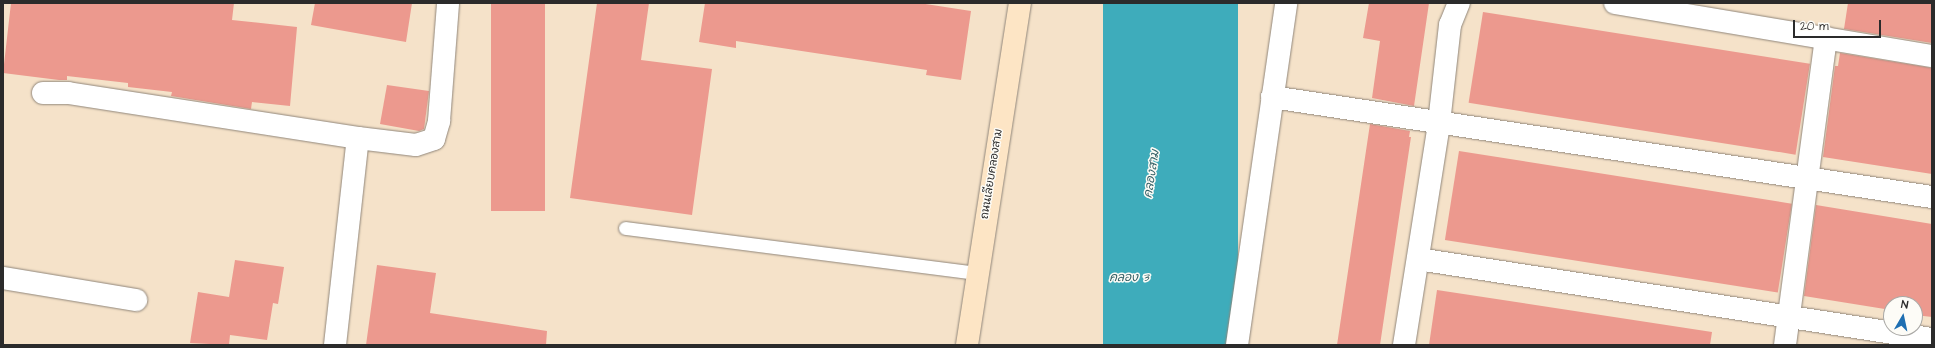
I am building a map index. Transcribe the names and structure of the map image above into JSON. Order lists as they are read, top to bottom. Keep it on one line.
{"streets":{"main road":["ถนนเลียบคลองสาม"]},"water":["คลองสาม","คลอง 3"],"scale_bar":"20 m","north":"top"}
